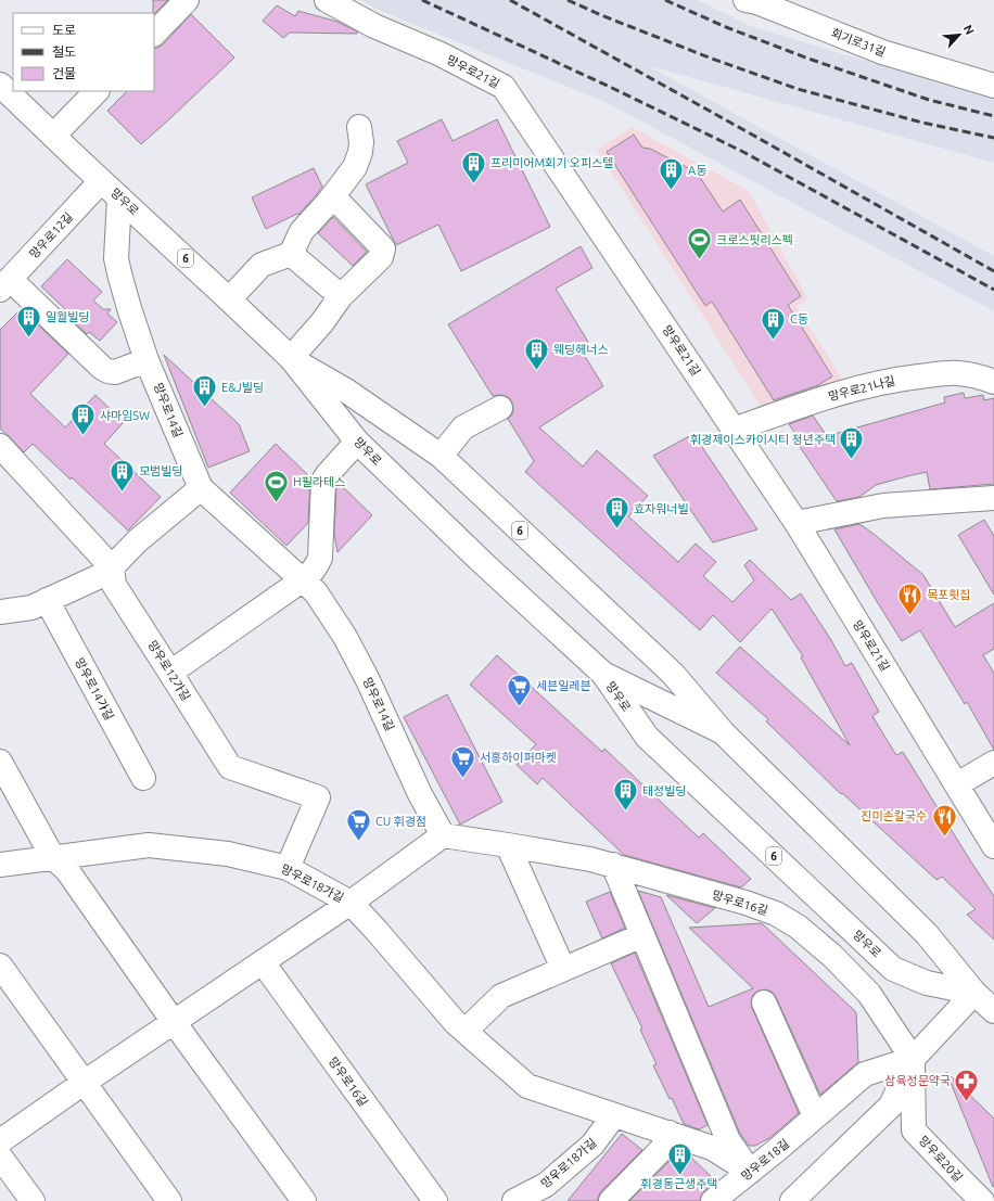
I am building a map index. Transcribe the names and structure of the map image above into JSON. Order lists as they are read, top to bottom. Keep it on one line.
{"streets":{"street":["회기로31길","망우로21길","망우로","망우로12길","6","망우로21나길","망우로14길","망우로12가길","망우로14가길","망우로18가길","망우로16길","망우로20길","망우로18길"]},"crossings":[["망우로21길","망우로21나길"],["망우로","망우로12길"],["망우로","망우로14길"],["망우로14길","망우로16길"],["망우로12가길","망우로18가길"],["망우로18가길","망우로18길"],["망우로16길","망우로20길"],["망우로16길","망우로18길"],["망우로20길","망우로18길"]],"places":{"building":["프리미어M회기 오피스텔","A동","일월빌딩","C동","웨딩헤너스","E&J빌딩","샤마임SW","휘경제이스카이시티 청년주택","모범빌딩","효자워너빌","태정빌딩","휘경동근생주택"],"sports":["크로스핏리스펙","H필라테스"],"restaurant":["목포횟집","진미손칼국수"],"supermarket":["세븐일레븐","서흥하이퍼마켓","CU 휘경점"],"pharmacy":["삼육정문약국"]},"legend":["도로","철도","건물"],"north":"top right"}
